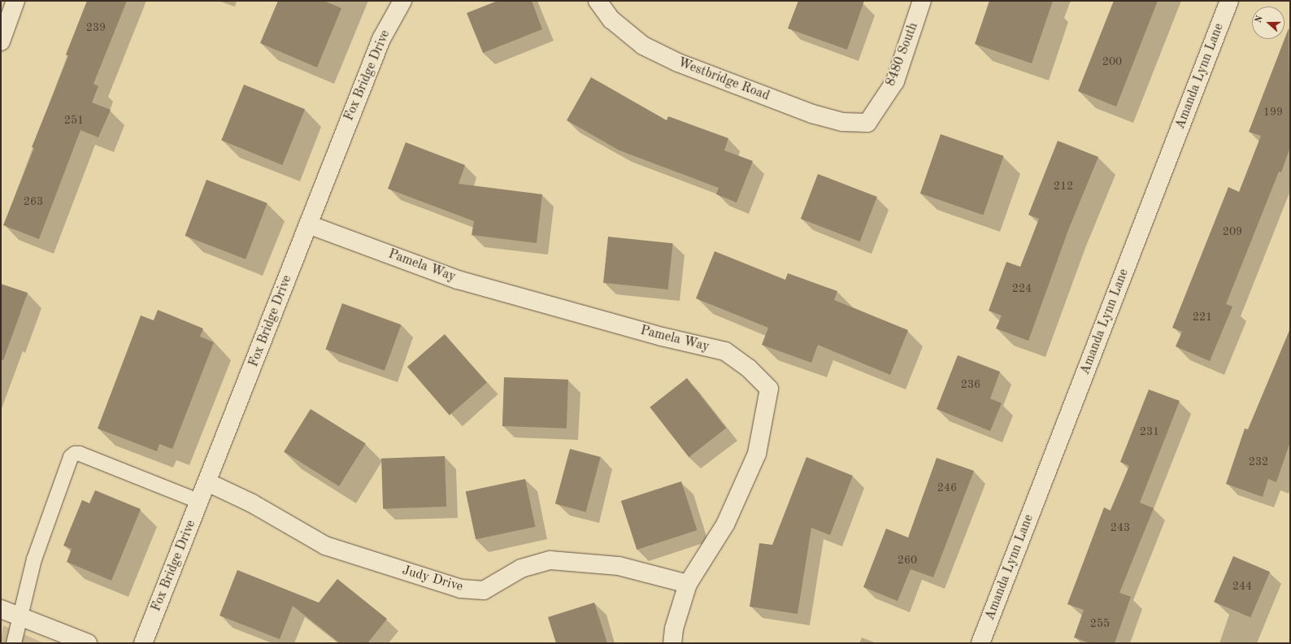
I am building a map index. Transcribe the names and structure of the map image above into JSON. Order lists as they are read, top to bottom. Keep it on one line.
{"streets":{"street":["8480 South","Fox Bridge Drive","Amanda Lynn Lane","Westbridge Road","Pamela Way","Judy Drive"]},"crossings":[["8480 South","Westbridge Road"],["Fox Bridge Drive","Pamela Way"],["Fox Bridge Drive","Judy Drive"],["Pamela Way","Judy Drive"]],"house_numbers":["239","200","199","251","212","263","209","224","221","236","231","232","246","243","260","244","255"],"north":"left"}
